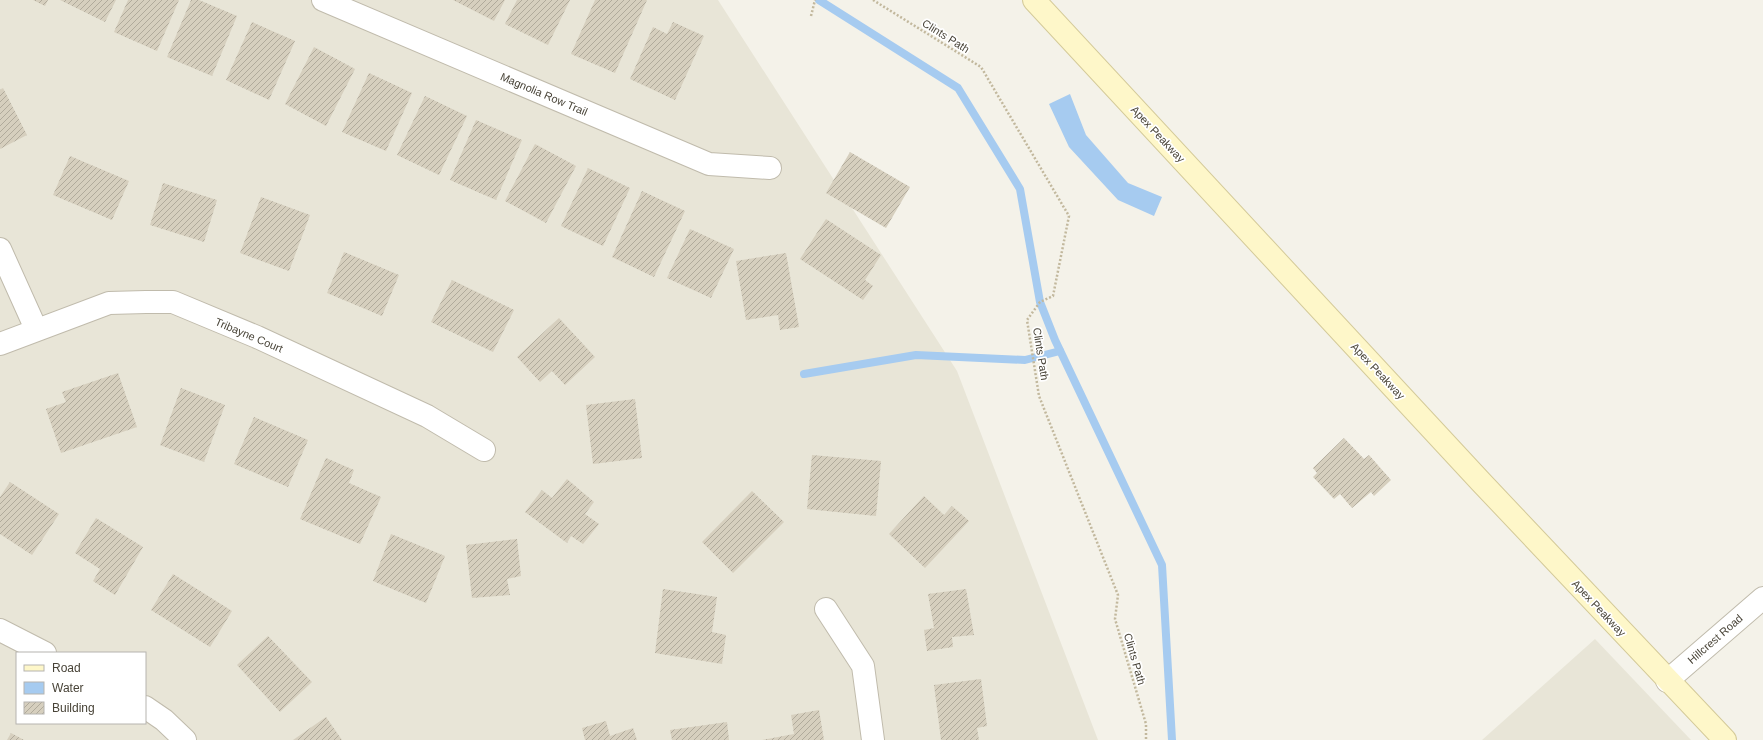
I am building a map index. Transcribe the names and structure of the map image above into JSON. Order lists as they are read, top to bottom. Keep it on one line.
{"streets":{"main road":["Apex Peakway"],"street":["Magnolia Row Trail","Tribayne Court","Hillcrest Road"],"path":["Clints Path"]},"crossings":[["Apex Peakway","Hillcrest Road"]],"legend":["Road","Water","Building"]}
